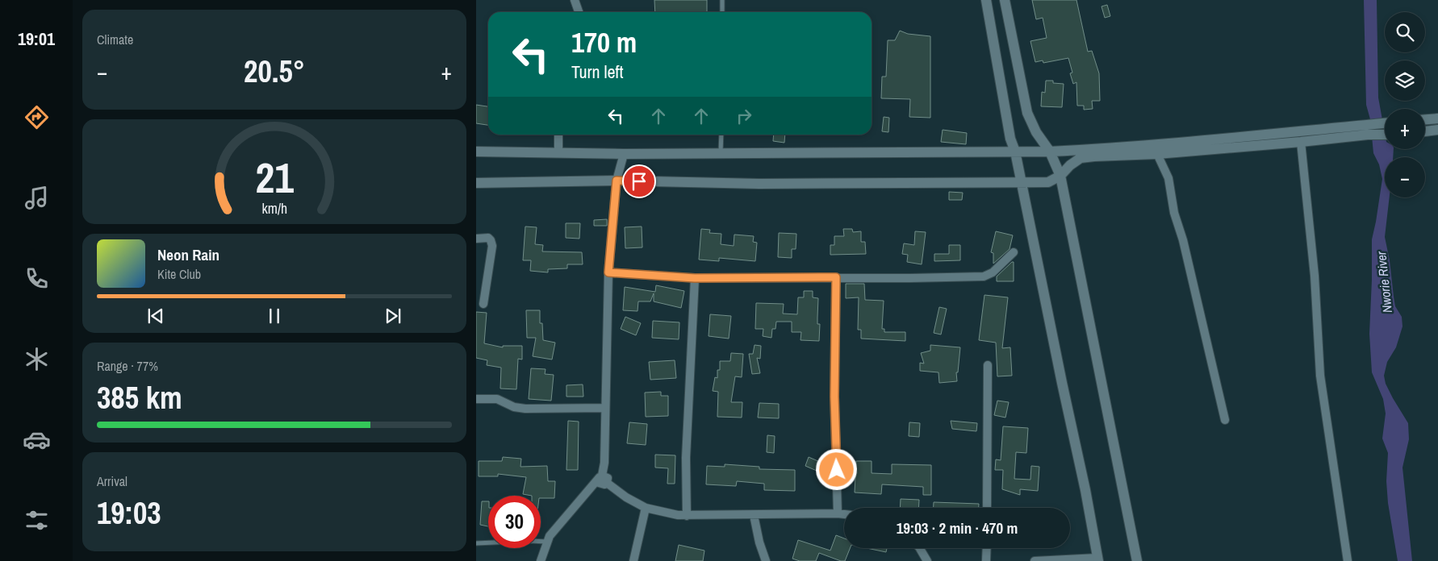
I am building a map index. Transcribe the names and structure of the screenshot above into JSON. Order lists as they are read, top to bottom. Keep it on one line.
{"water":["Nworie River"],"page":{"tabs":"19:01","tile":["Climate",["Range · 77%","385 km"],["Arrival","19:03"]],"map_buttons":["+","−"],"turn":["170 m","Turn left"],"heat":["−","20.5°","+"],"song":["Neon Rain","Kite Club"],"limit":"30","trip":"19:03 · 2 min · 470 m","gauge":["21","km/h"]}}
